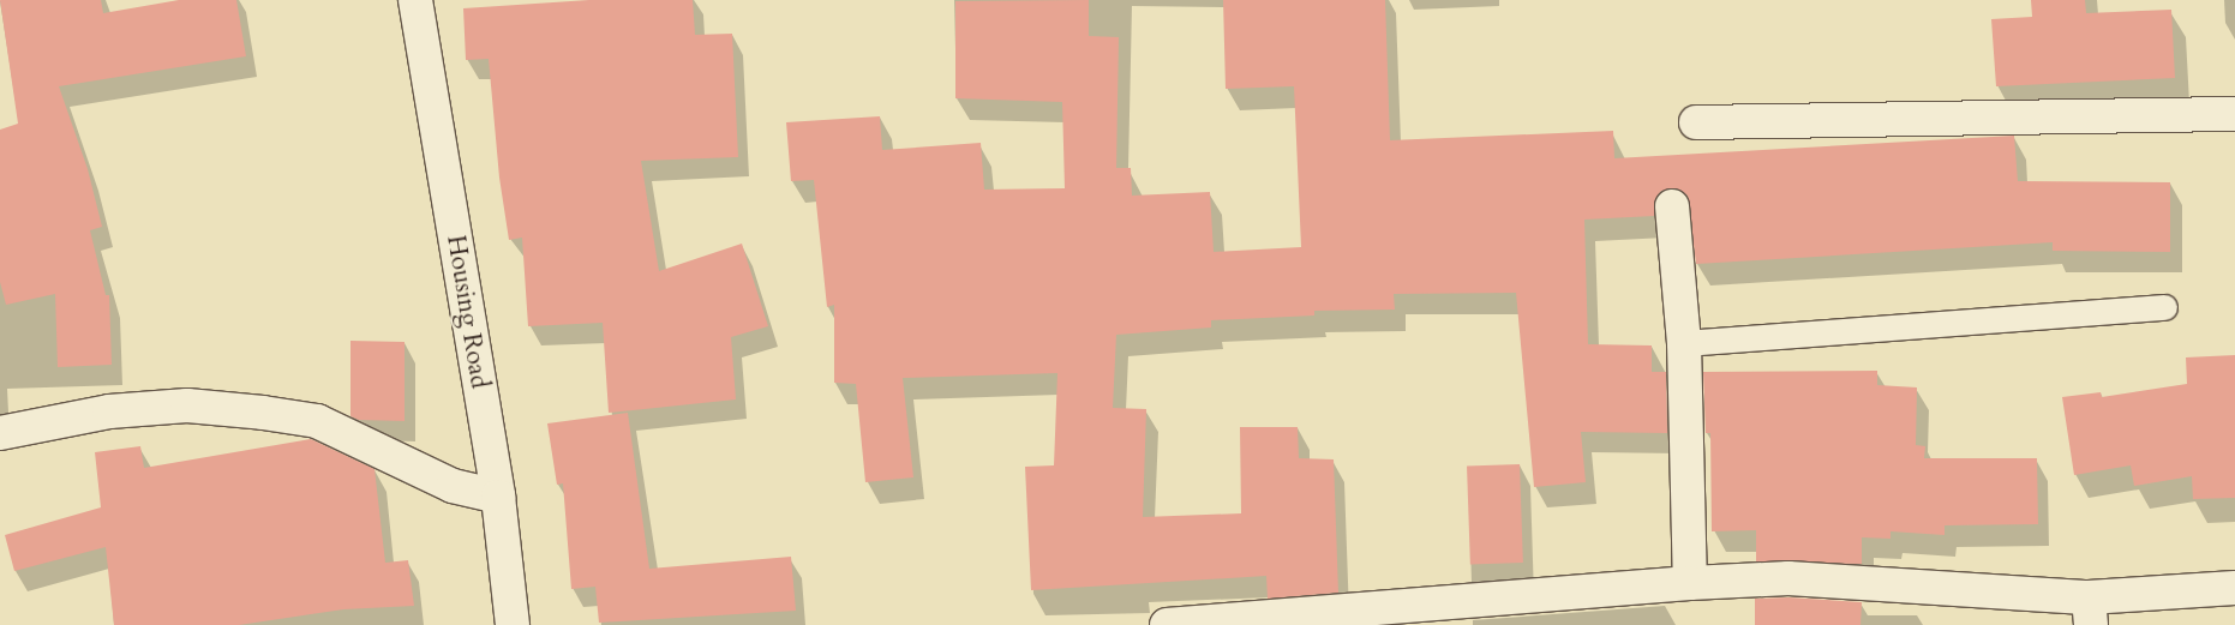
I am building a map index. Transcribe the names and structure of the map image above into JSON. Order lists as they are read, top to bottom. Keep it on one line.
{"streets":{"street":["Housing Road"]}}
